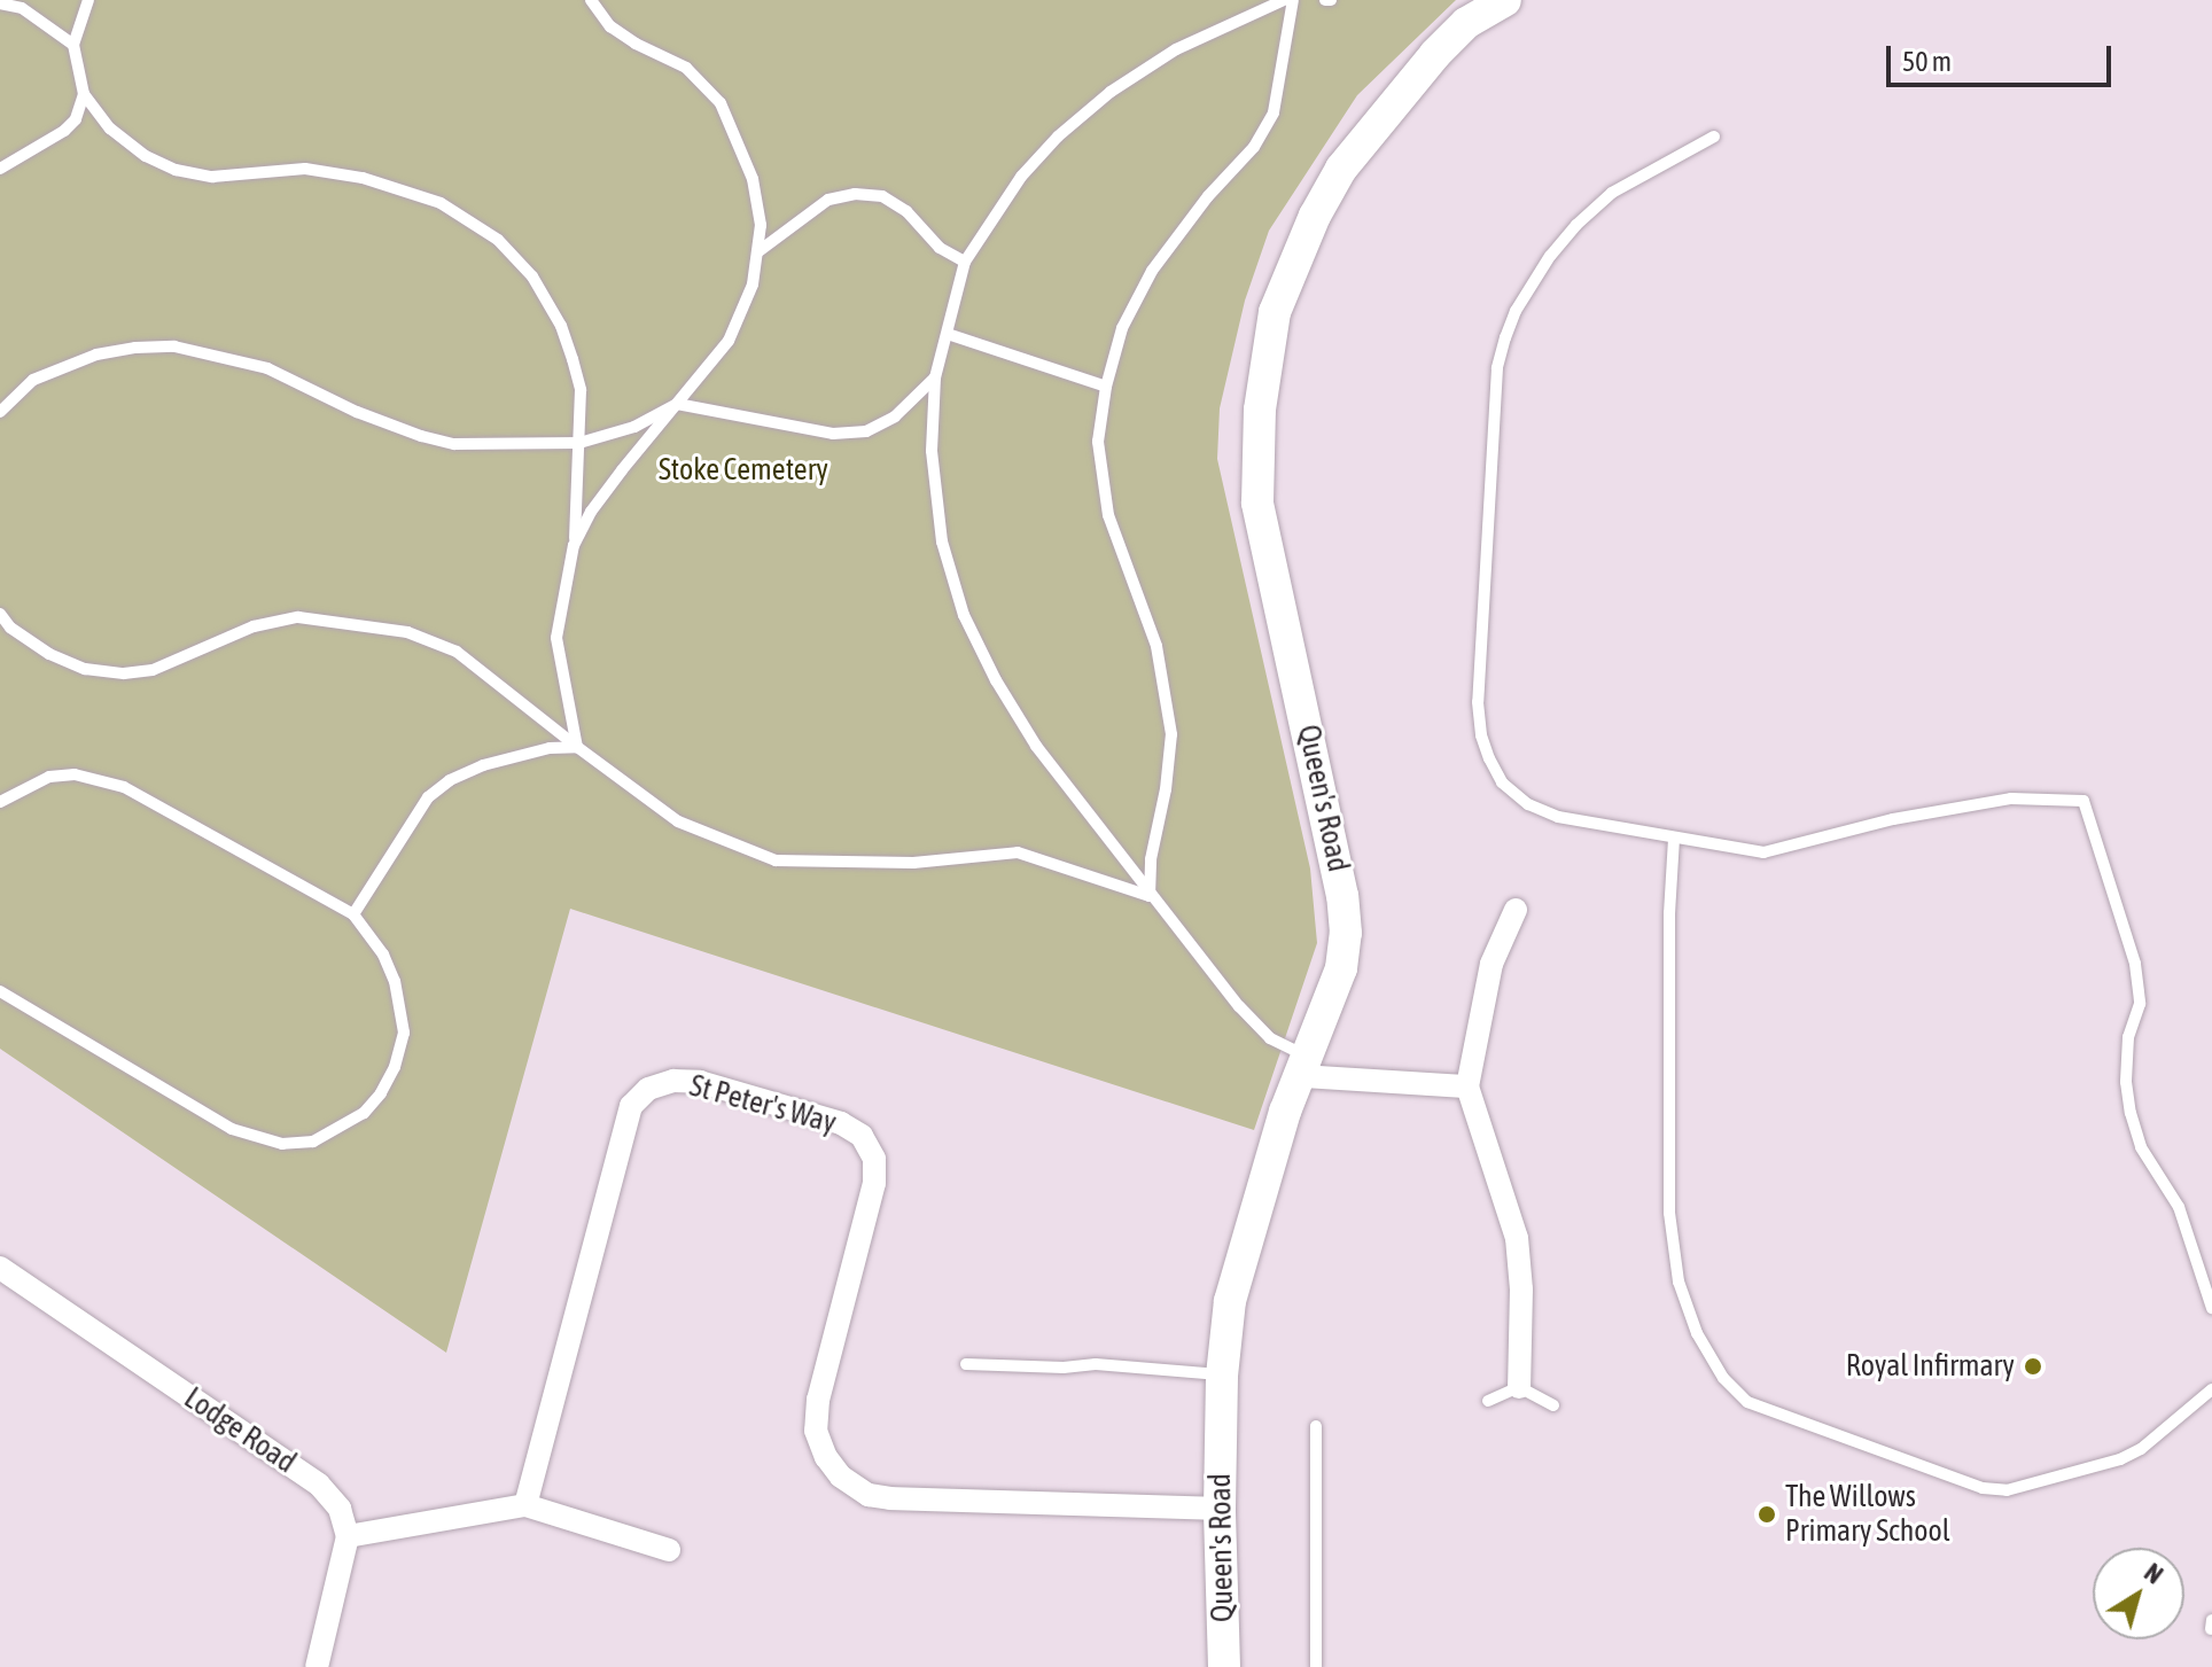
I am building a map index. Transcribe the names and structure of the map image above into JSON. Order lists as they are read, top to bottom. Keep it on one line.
{"streets":{"street":["Queen's Road","St Peter's Way","Lodge Road"]},"crossings":[["Queen's Road","St Peter's Way"]],"parks":["Stoke Cemetery"],"places":["Royal Infirmary","The Willows Primary School"],"scale_bar":"50 m","north":"top right"}
